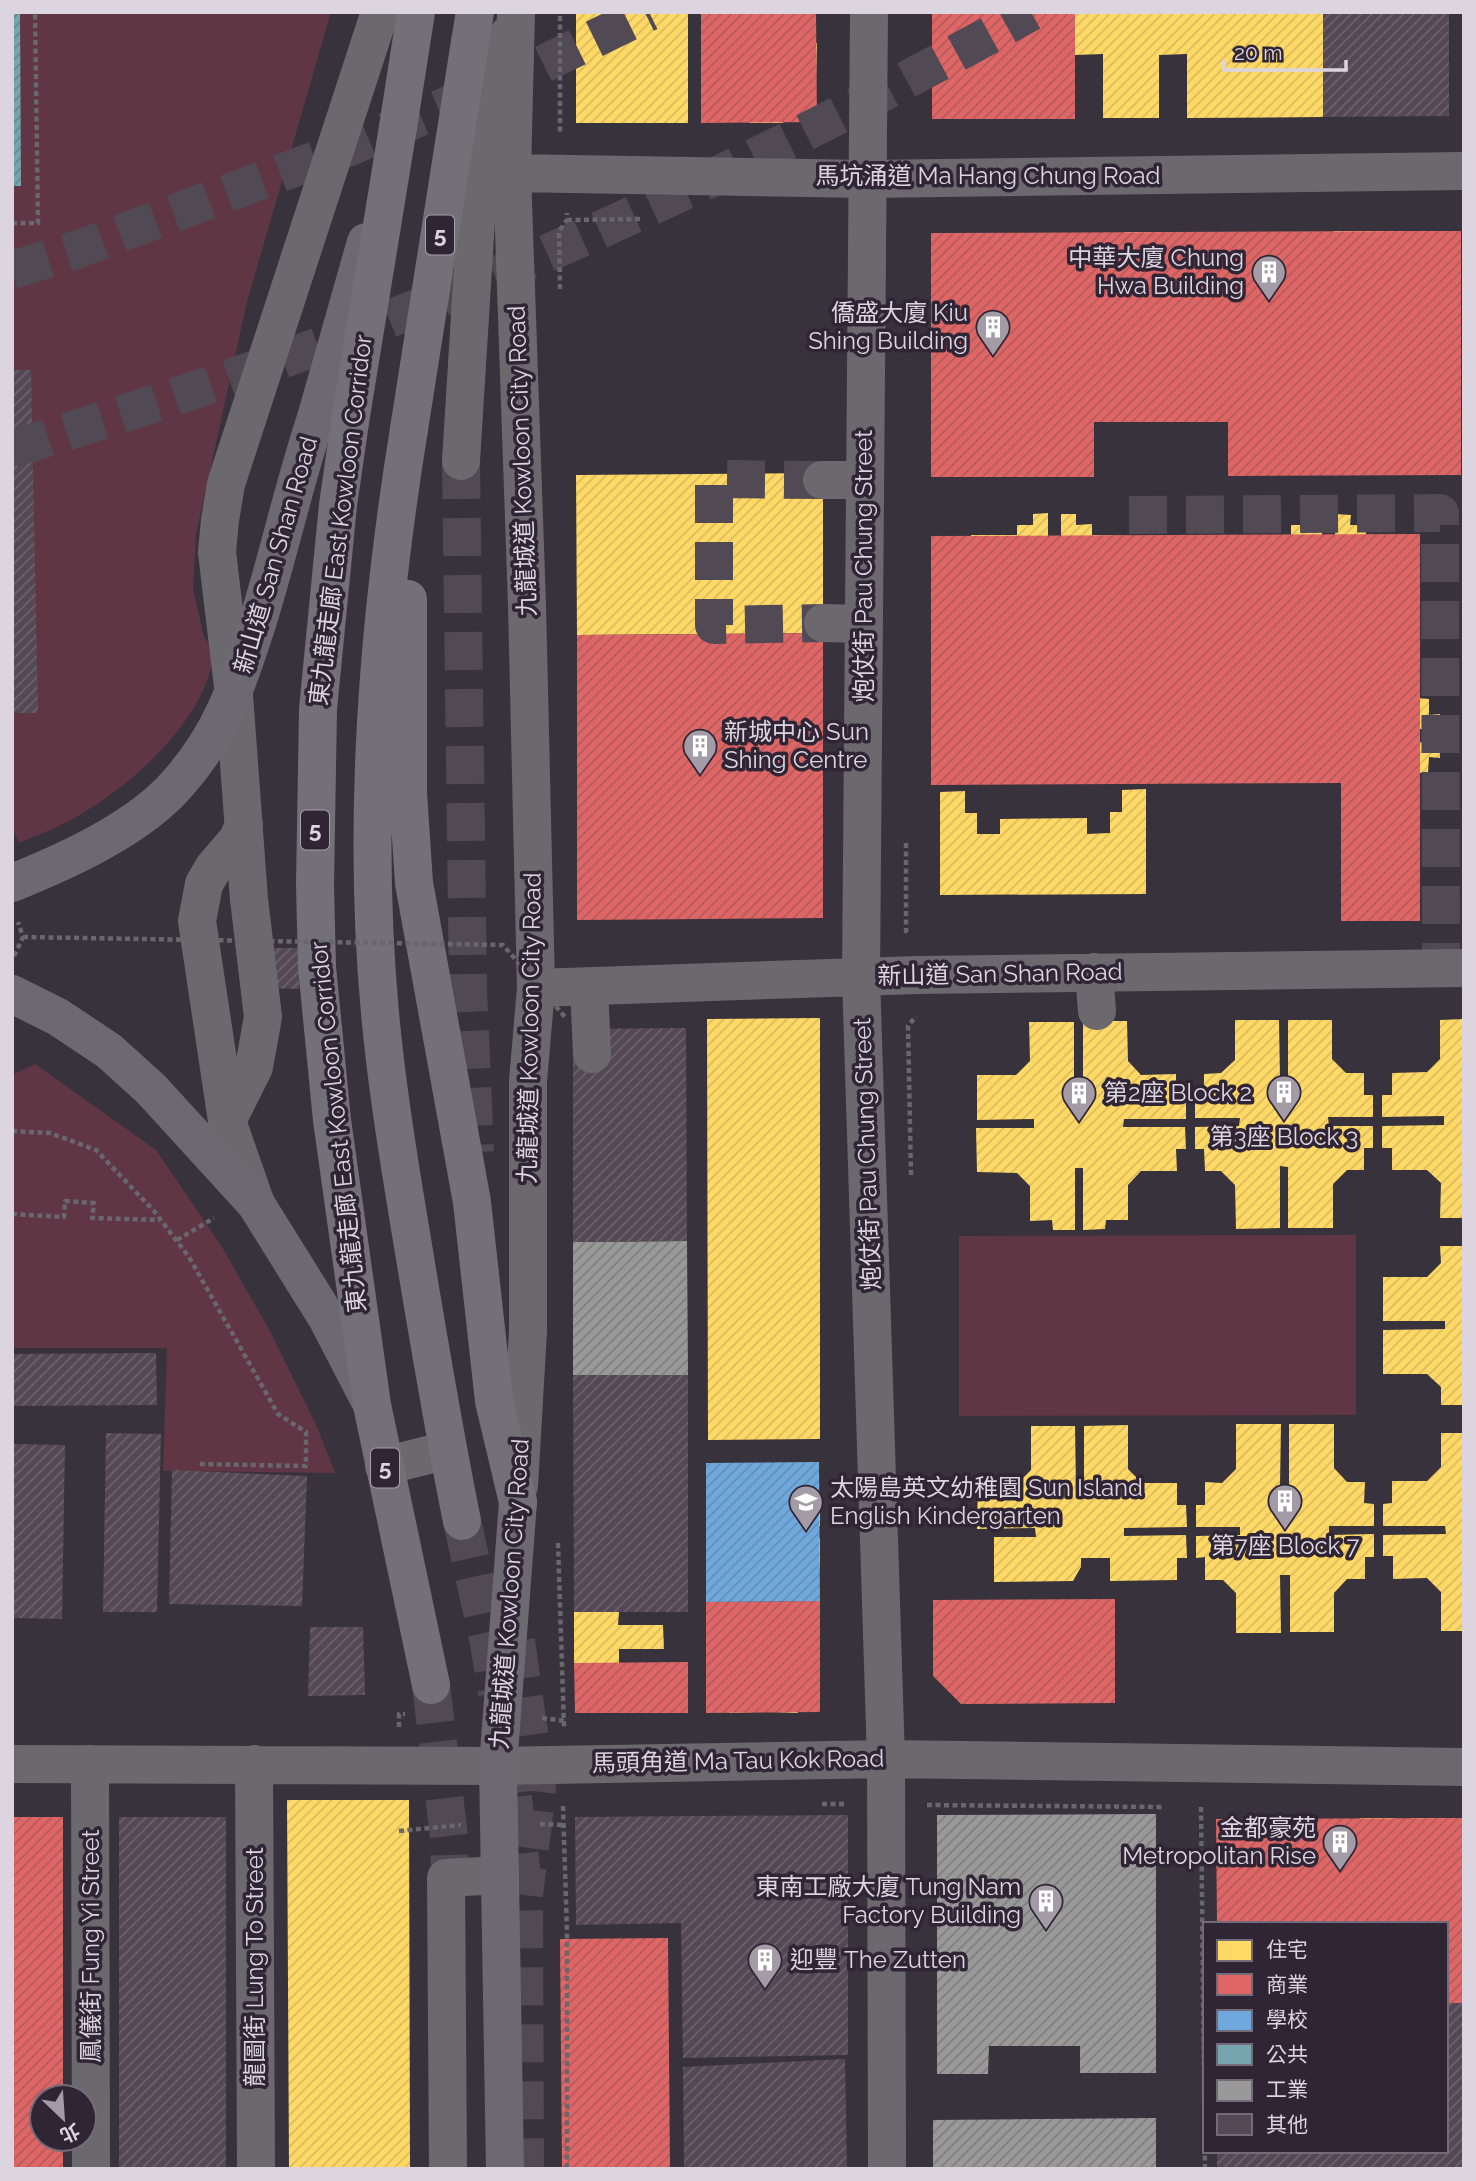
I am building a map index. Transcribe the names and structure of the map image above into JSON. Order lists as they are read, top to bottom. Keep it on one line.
{"streets":{"highway":["5","東九龍走廊 East Kowloon Corridor"],"main road":["九龍城道 Kowloon City Road","新山道 San Shan Road"],"street":["馬坑涌道 Ma Hang Chung Road","炮仗街 Pau Chung Street","馬頭角道 Ma Tau Kok Road","鳳儀街 Fung Yi Street","龍圖街 Lung To Street"]},"crossings":[["馬坑涌道 Ma Hang Chung Road","九龍城道 Kowloon City Road"],["馬坑涌道 Ma Hang Chung Road","炮仗街 Pau Chung Street"],["九龍城道 Kowloon City Road","新山道 San Shan Road"],["九龍城道 Kowloon City Road","馬頭角道 Ma Tau Kok Road"],["東九龍走廊 East Kowloon Corridor","新山道 San Shan Road"],["新山道 San Shan Road","炮仗街 Pau Chung Street"],["炮仗街 Pau Chung Street","馬頭角道 Ma Tau Kok Road"],["馬頭角道 Ma Tau Kok Road","鳳儀街 Fung Yi Street"],["馬頭角道 Ma Tau Kok Road","龍圖街 Lung To Street"]],"places":{"building":["中華大廈 Chung Hwa Building","僑盛大廈 Kiu Shing Building","新城中心 Sun Shing Centre","第3座 Block 3","第2座 Block 2","第7座 Block 7","金都豪苑 Metropolitan Rise","東南工廠大廈 Tung Nam Factory Building","迎豐 The Zutten"],"school or university":["太陽島英文幼稚園 Sun Island English Kindergarten"]},"legend":["住宅","商業","學校","公共","工業","其他"],"scale_bar":"20 m","north":"bottom right"}
